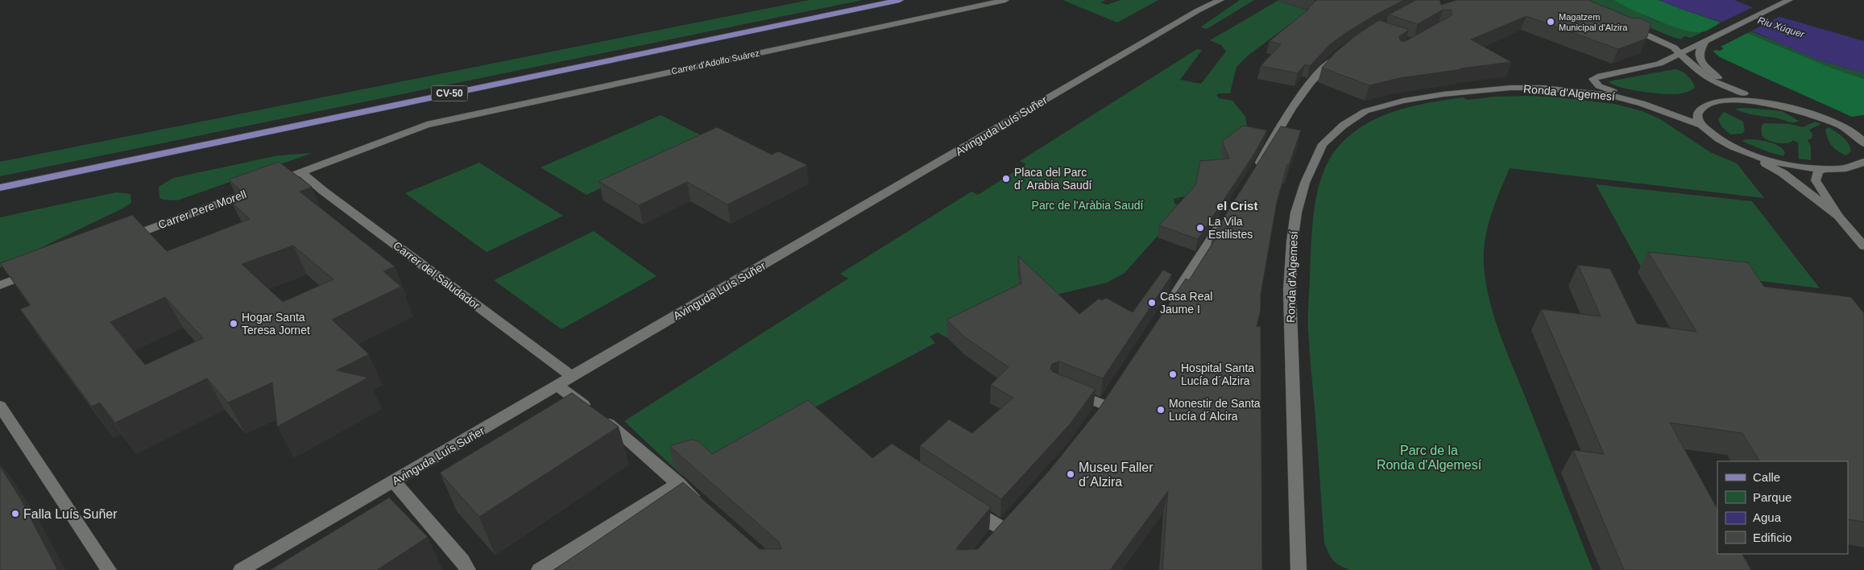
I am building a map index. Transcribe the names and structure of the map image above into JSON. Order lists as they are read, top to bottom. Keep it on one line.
{"streets":{"main road":["CV-50"],"street":["Carrer d'Adolfo Suárez","Ronda d'Algemesí","Avinguda Luís Suñer","Carrer Pere Morell","Carrer del Saludador"]},"crossings":[["Carrer d'Adolfo Suárez","Carrer Pere Morell"],["Avinguda Luís Suñer","Carrer del Saludador"],["Carrer Pere Morell","Carrer del Saludador"]],"districts":["el Crist"],"water":["Riu Xúquer"],"parks":["Parc de l'Aràbia Saudí","Parc de la Ronda d'Algemesí"],"places":["Magatzem Municipal d'Alzira","Placa del Parc d´ Arabia Saudí","La Vila Estilistes","Casa Real Jaume I","Hogar Santa Teresa Jornet","Hospital Santa Lucía d´Alzira","Monestir de Santa Lucía d´Alcira","Museu Faller d´Alzira","Falla Luís Suñer"],"legend":["Calle","Parque","Agua","Edificio"]}
